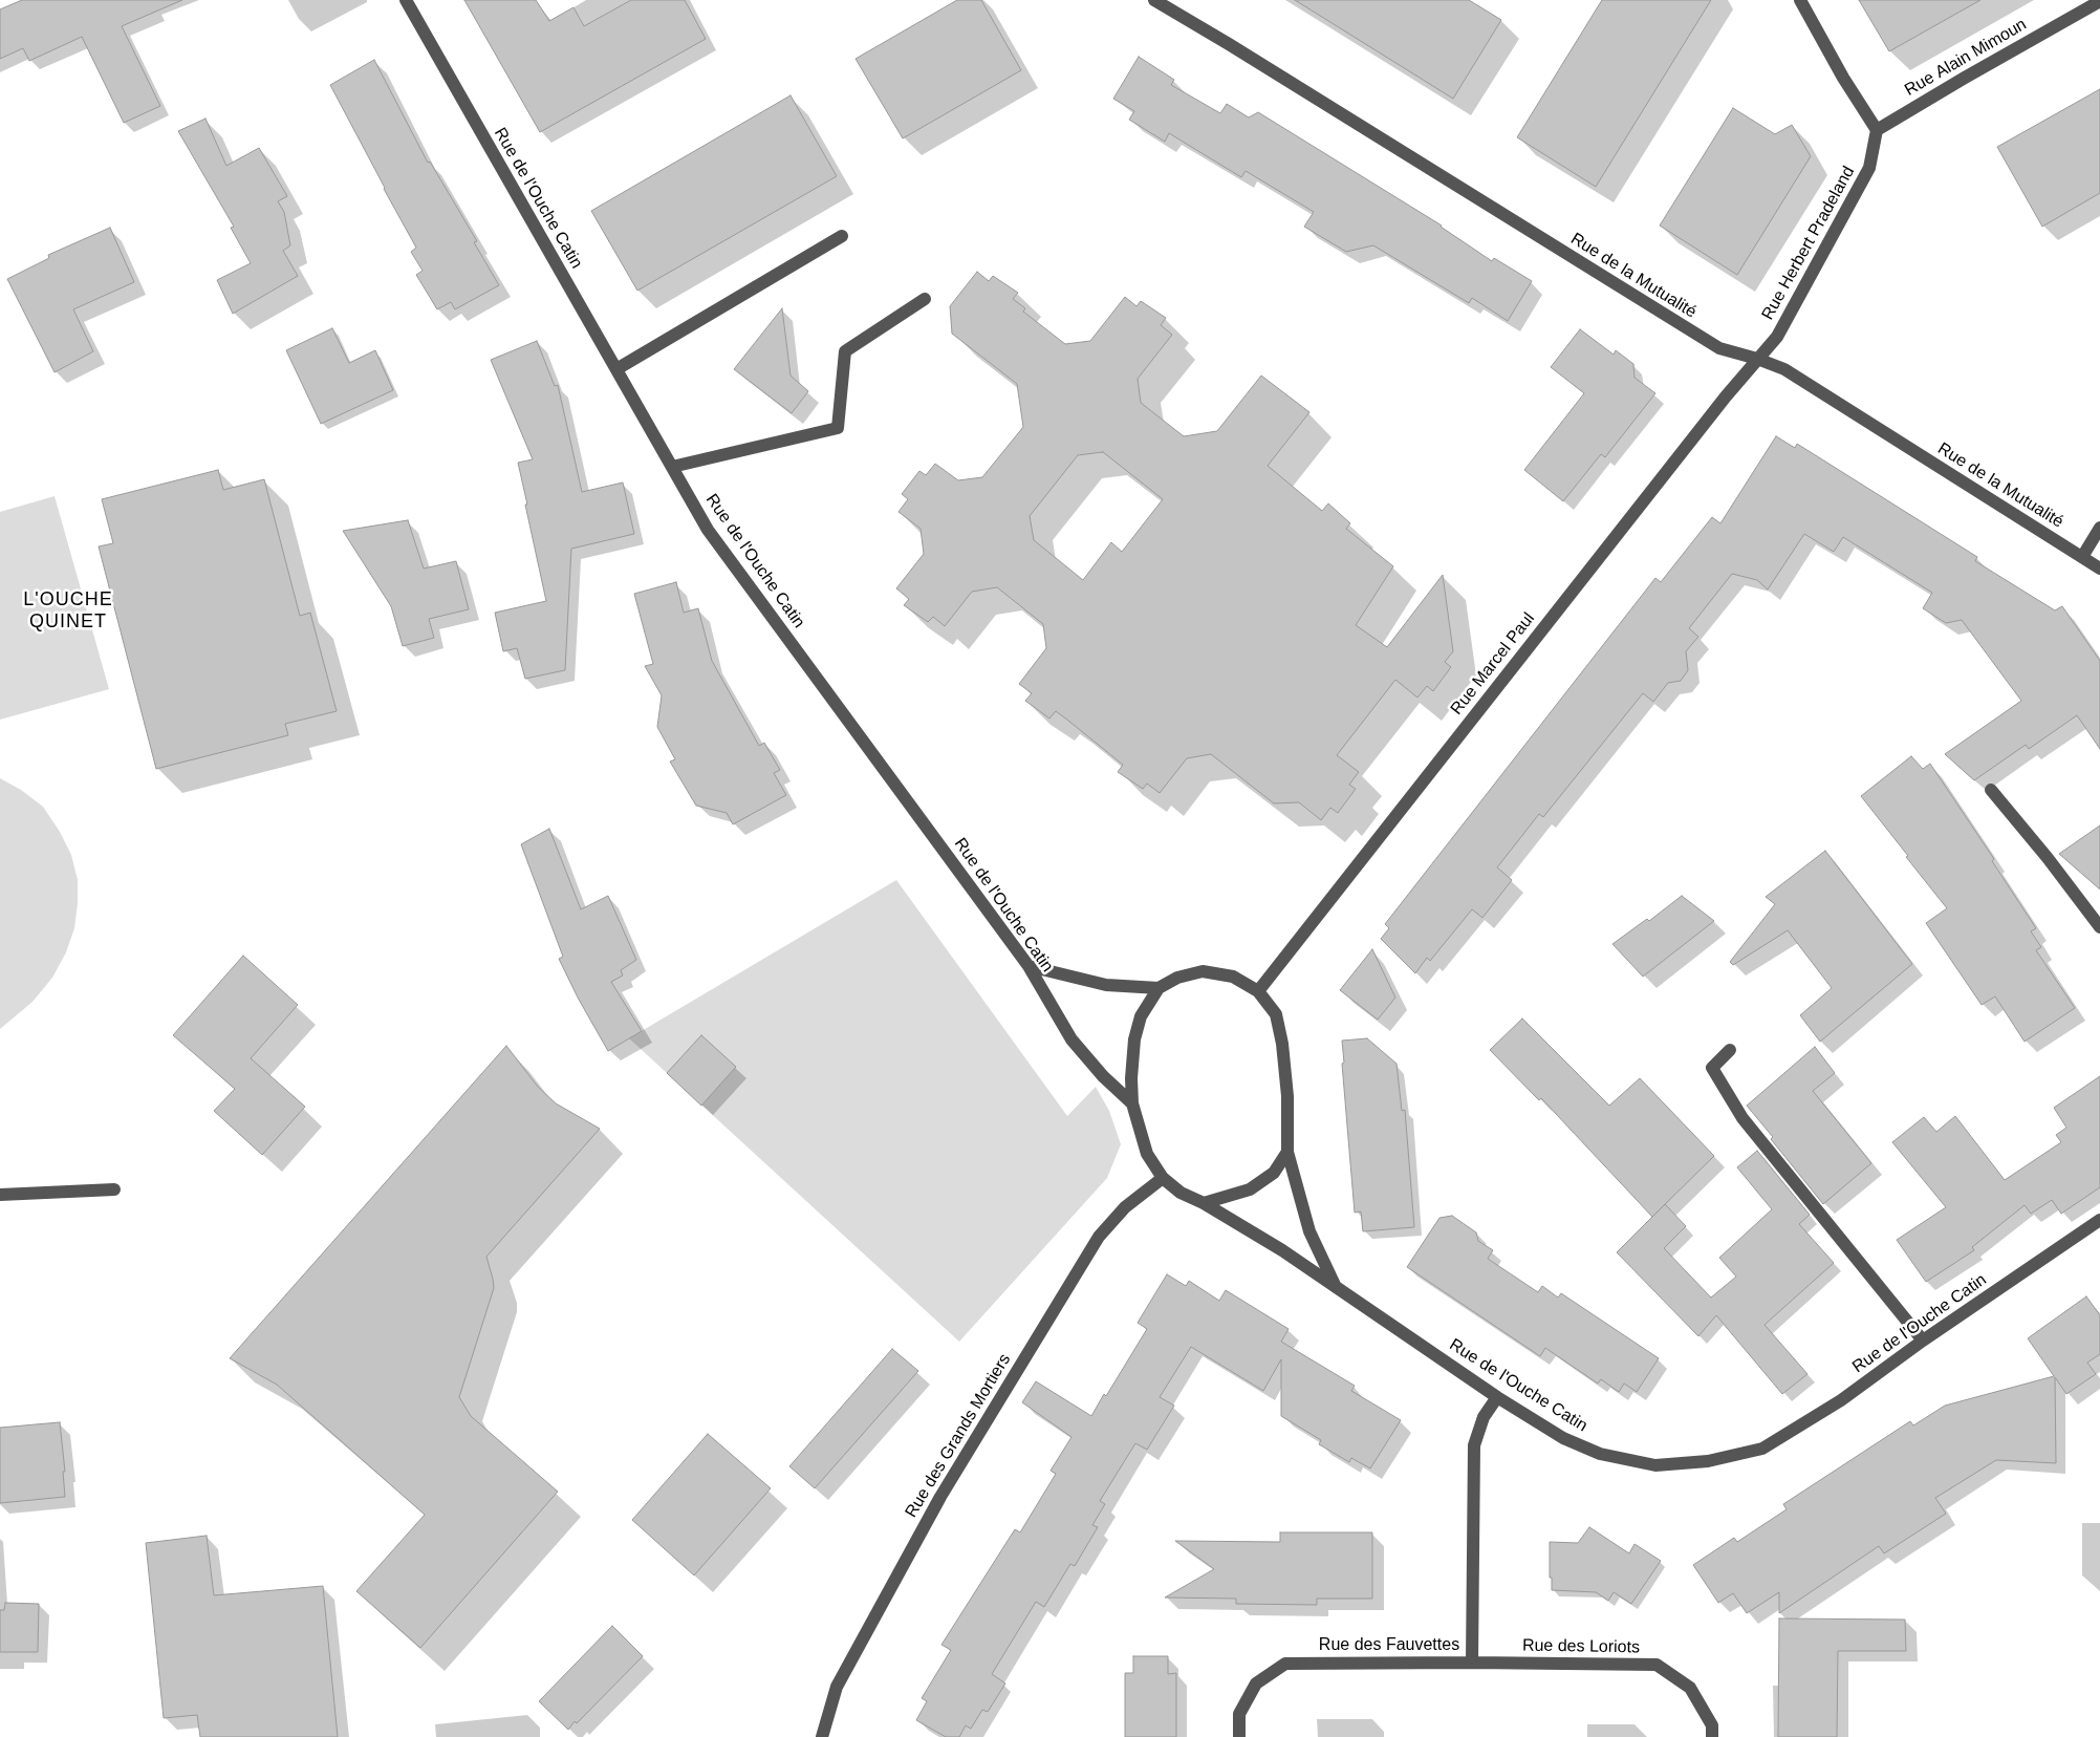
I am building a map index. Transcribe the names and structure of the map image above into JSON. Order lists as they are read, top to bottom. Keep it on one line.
{"streets":{"street":["Rue Alain Mimoun","Rue de l'Ouche Catin","Rue Herbert Pradeland","Rue de la Mutualité","Rue Marcel Paul","Rue des Grands Mortiers","Rue des Fauvettes","Rue des Loriots"]},"crossings":[["Rue Alain Mimoun","Rue Herbert Pradeland"],["Rue de l'Ouche Catin","Rue des Grands Mortiers"],["Rue de l'Ouche Catin","Rue des Fauvettes"],["Rue Herbert Pradeland","Rue de la Mutualité"],["Rue Herbert Pradeland","Rue Marcel Paul"],["Rue de la Mutualité","Rue Marcel Paul"],["Rue des Fauvettes","Rue des Loriots"]],"districts":["L'OUCHE QUINET"]}
